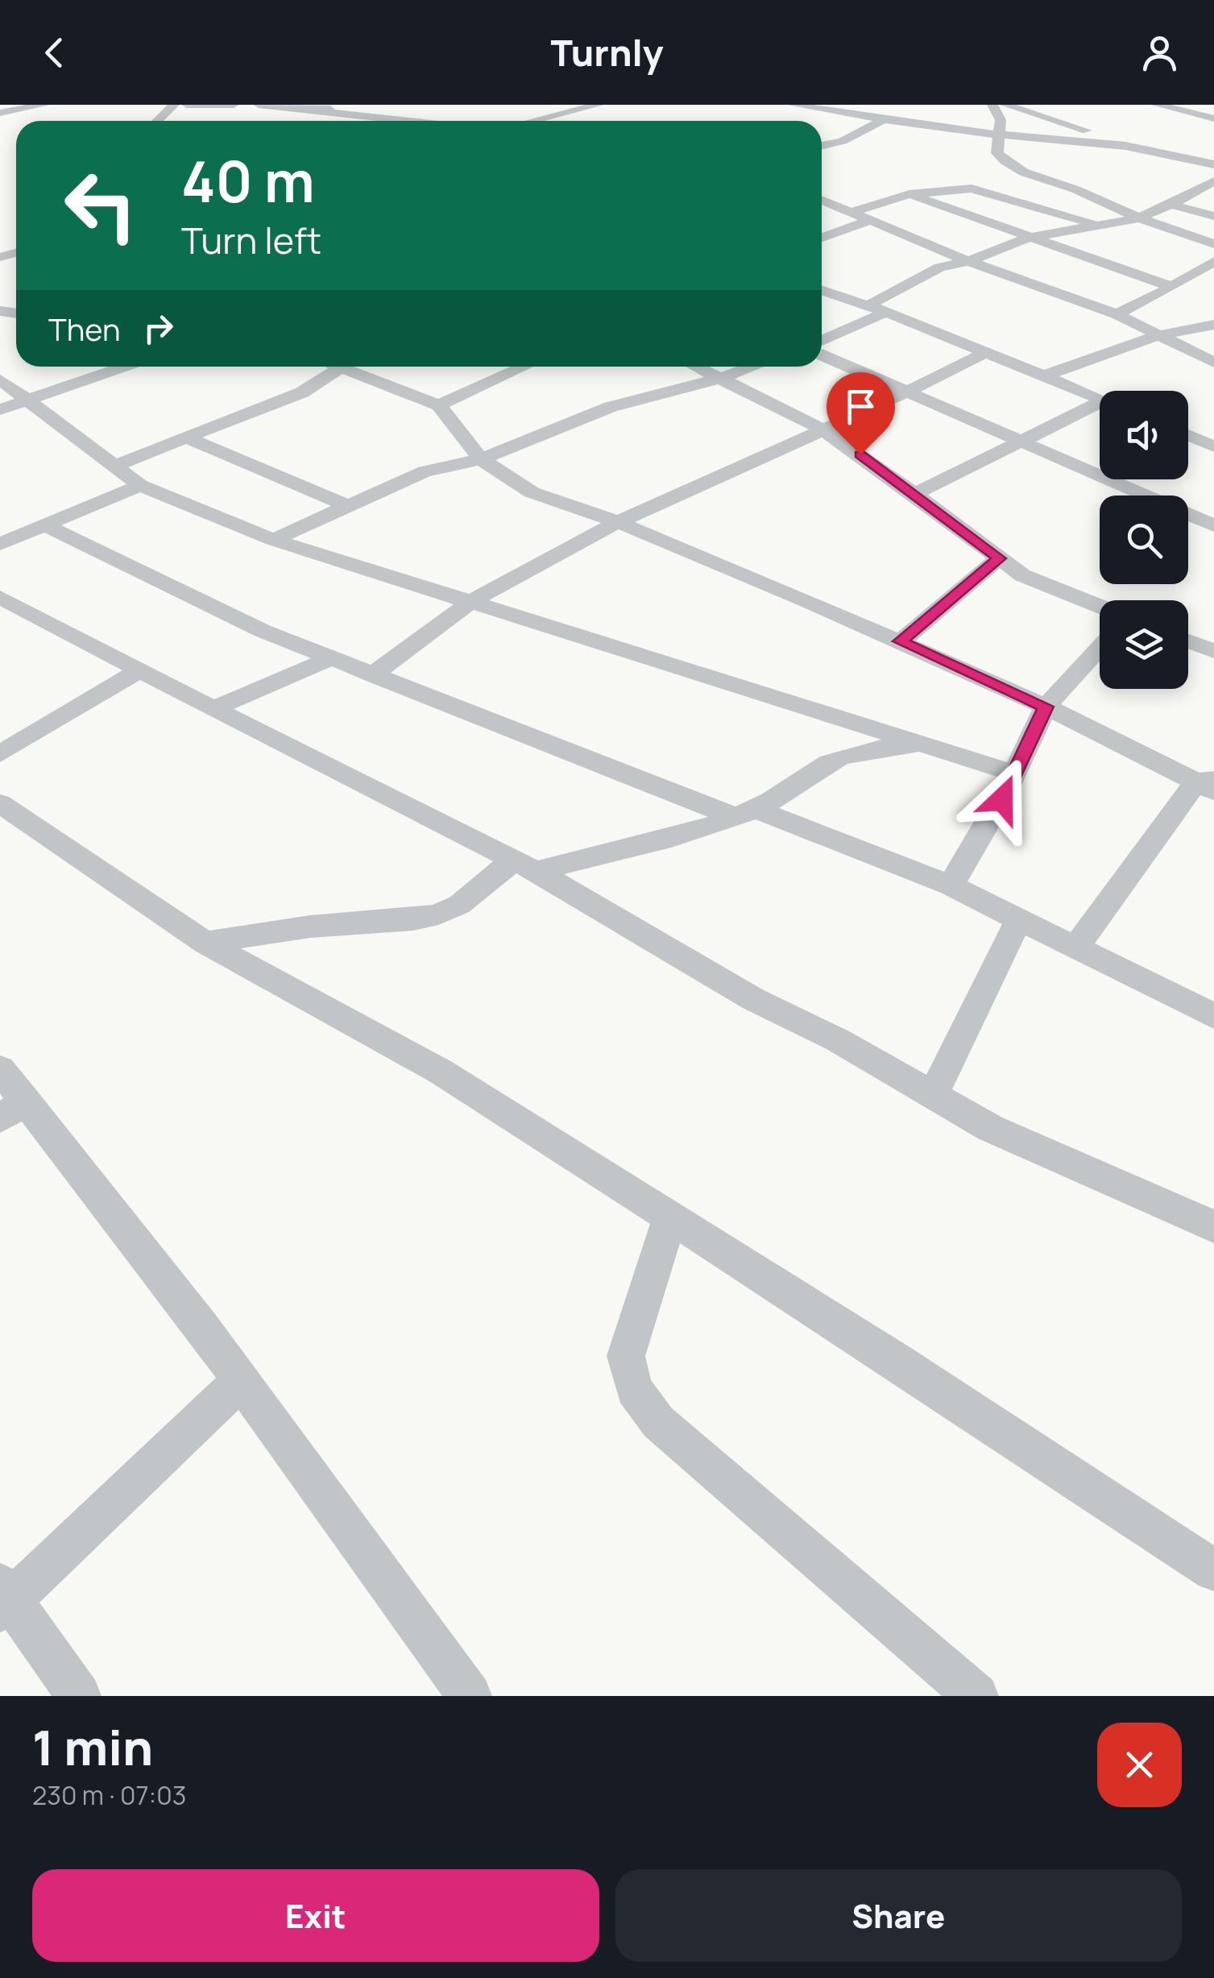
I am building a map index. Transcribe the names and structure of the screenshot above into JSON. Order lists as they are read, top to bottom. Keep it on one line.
{"page":{"header":"Turnly","turn":["40 m","Turn left"],"then":"Then","heading":["1 min","230 m · 07:03"],"buttons":["Exit","Share"]}}
